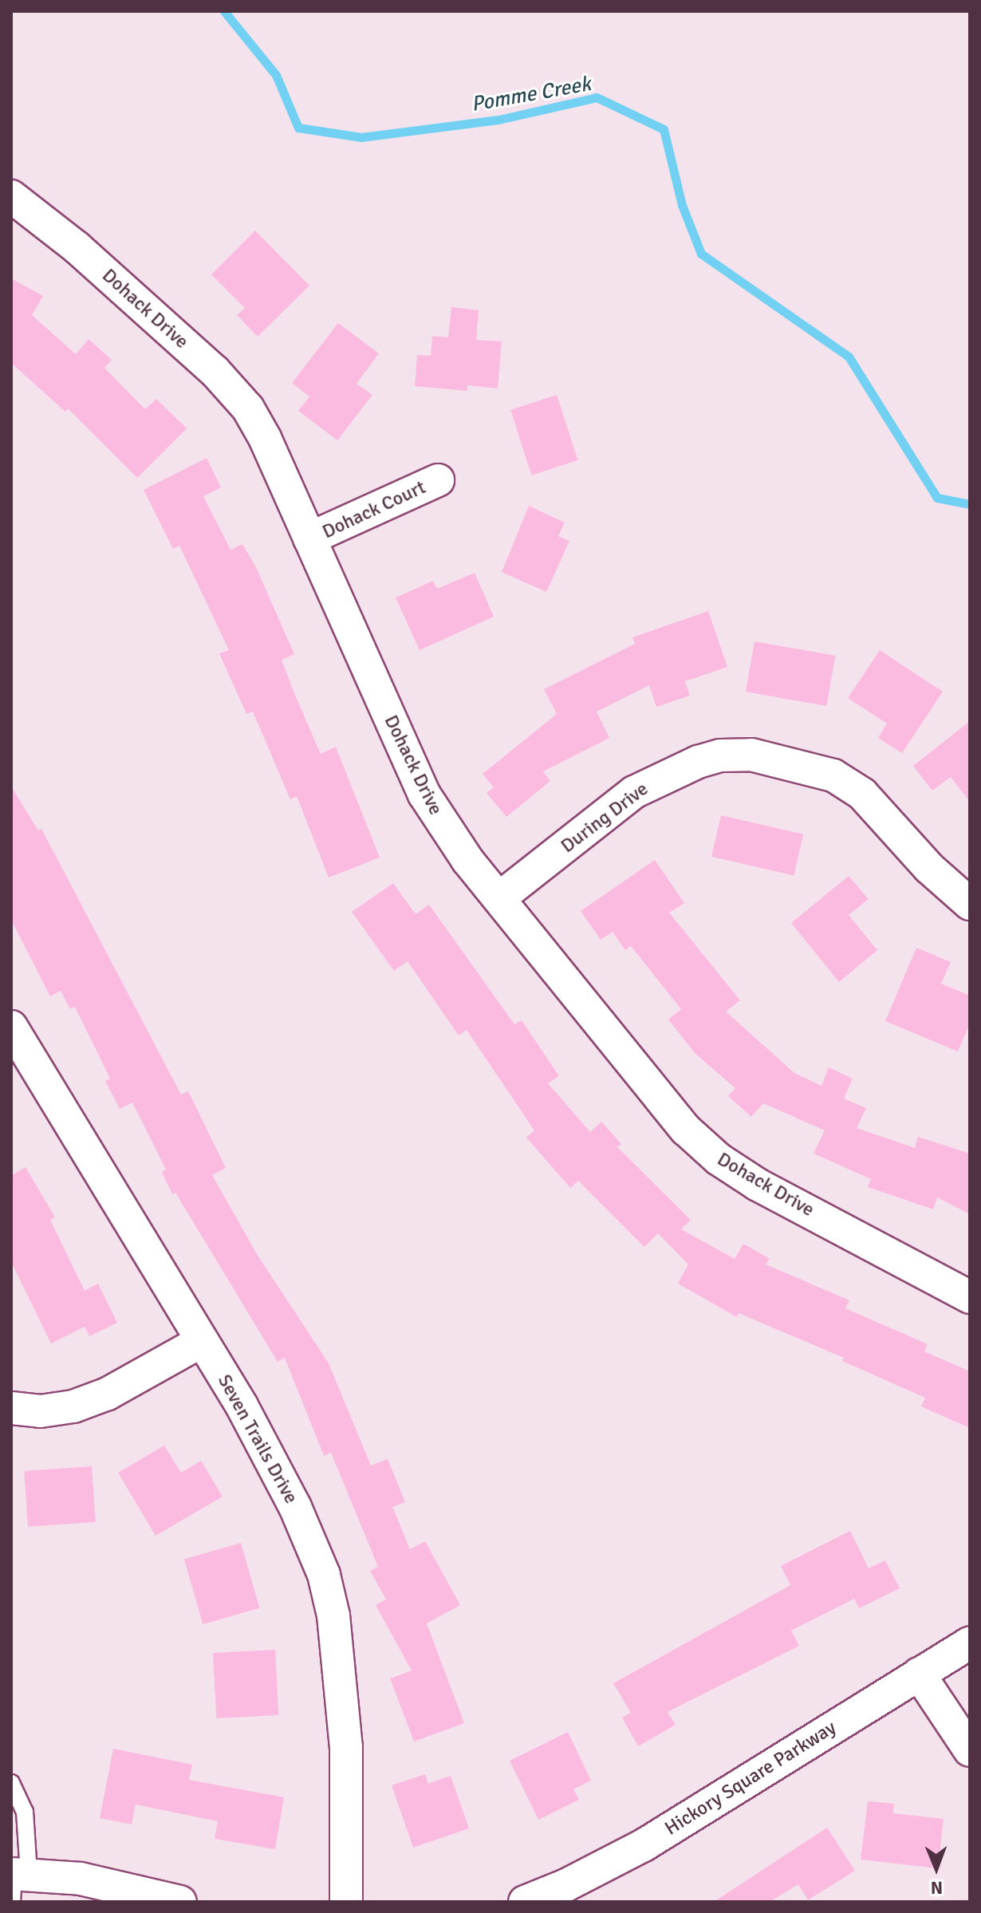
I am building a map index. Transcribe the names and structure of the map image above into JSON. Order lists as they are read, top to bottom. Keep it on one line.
{"streets":{"street":["Dohack Drive","Dohack Court","During Drive","Seven Trails Drive","Hickory Square Parkway"]},"crossings":[["Dohack Drive","Dohack Court"],["Dohack Drive","During Drive"]],"water":["Pomme Creek"],"north":"bottom"}
